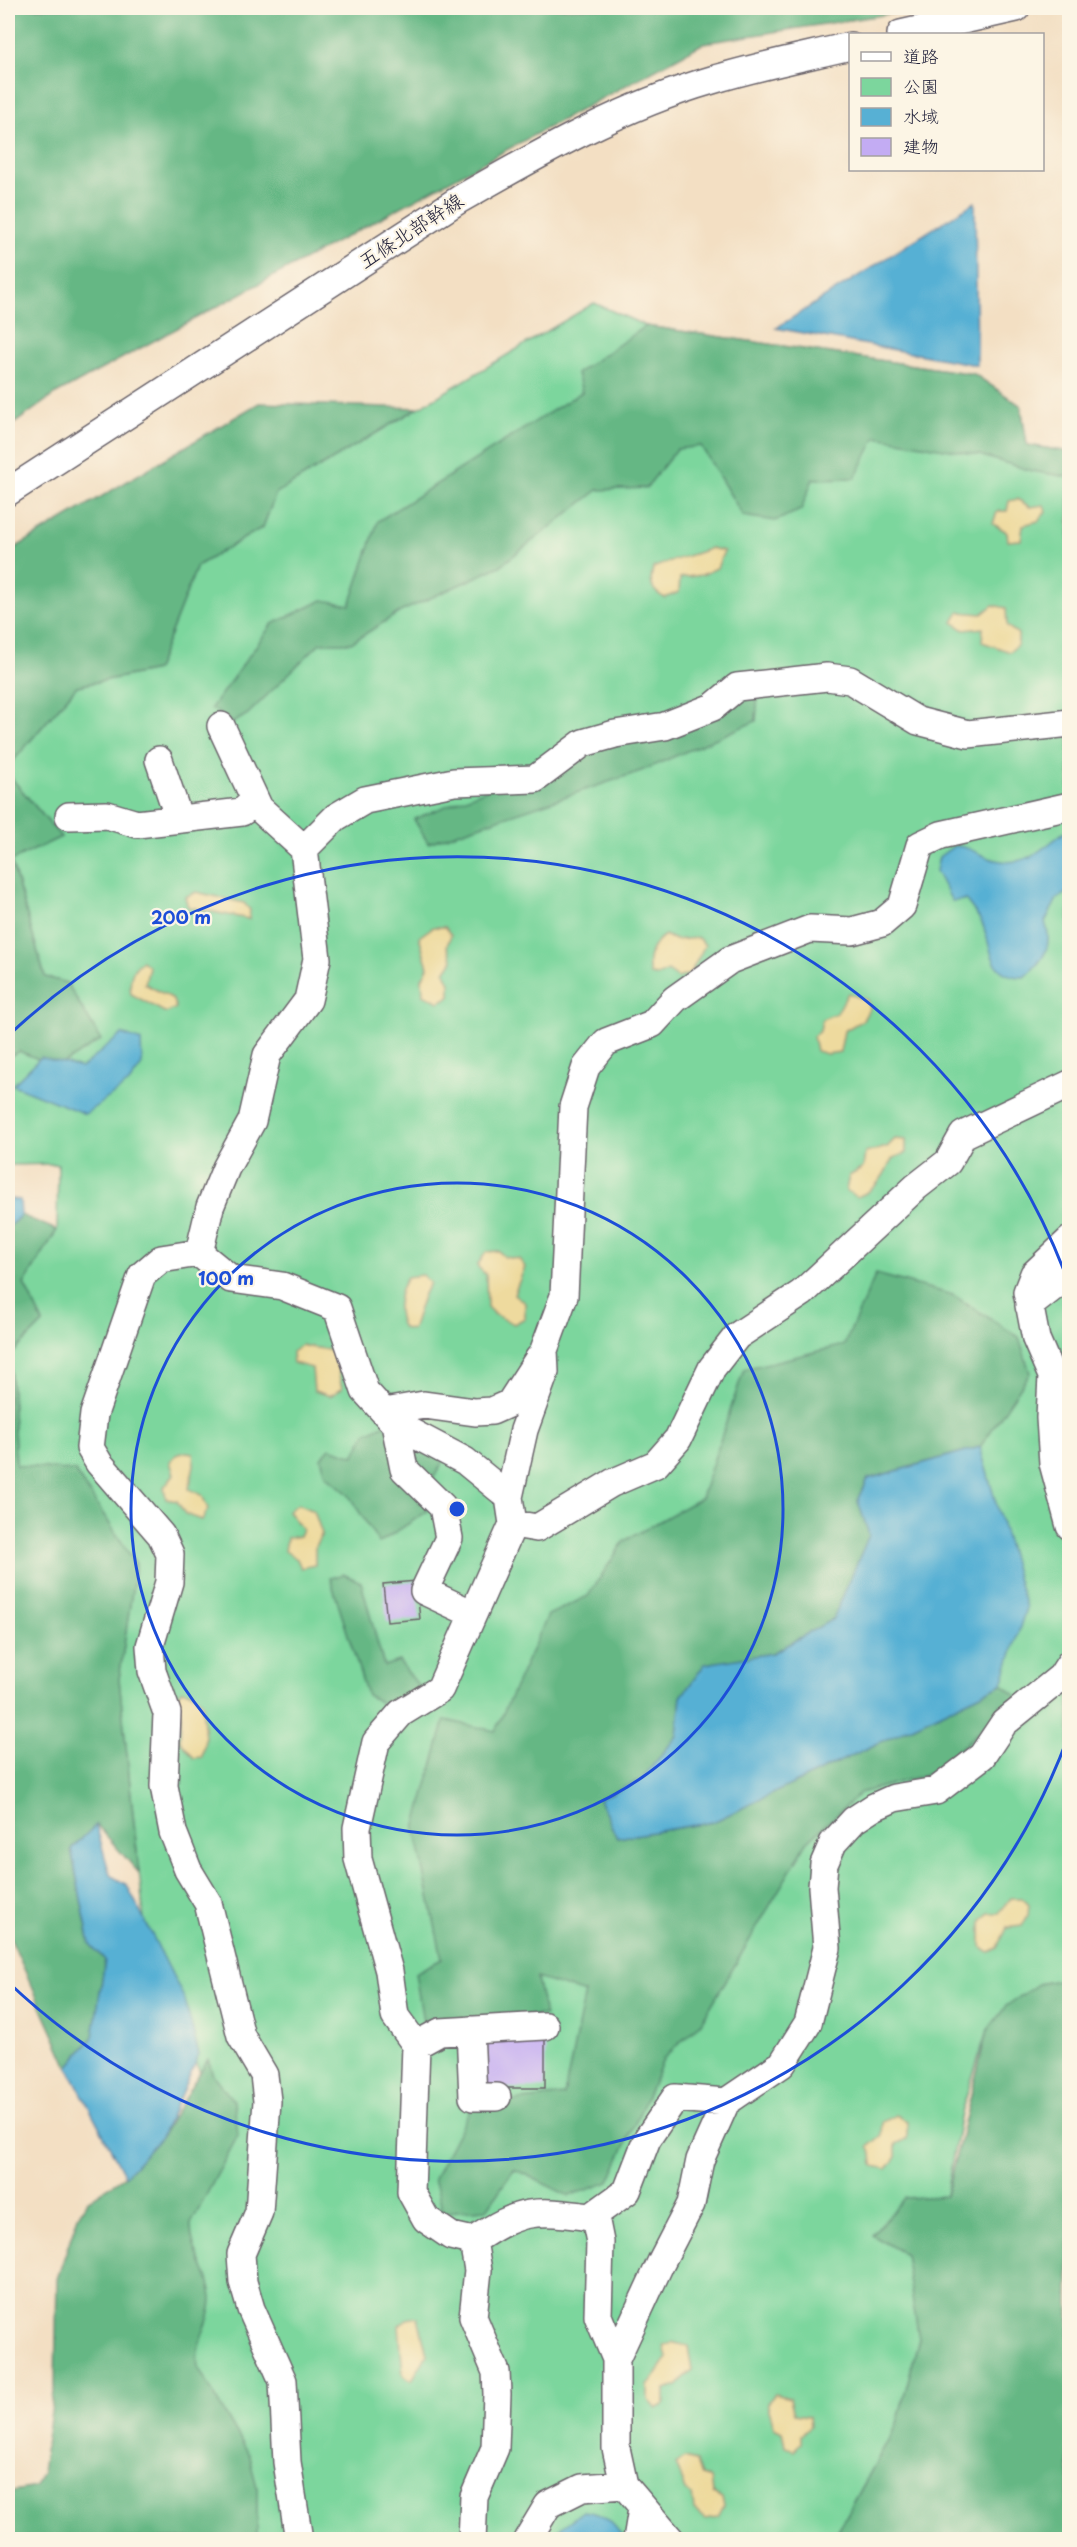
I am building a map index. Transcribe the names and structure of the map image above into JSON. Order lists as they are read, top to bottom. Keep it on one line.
{"streets":{"street":["五條北部幹線"]},"legend":["道路","公園","水域","建物"],"rings":["200 m","100 m"]}
